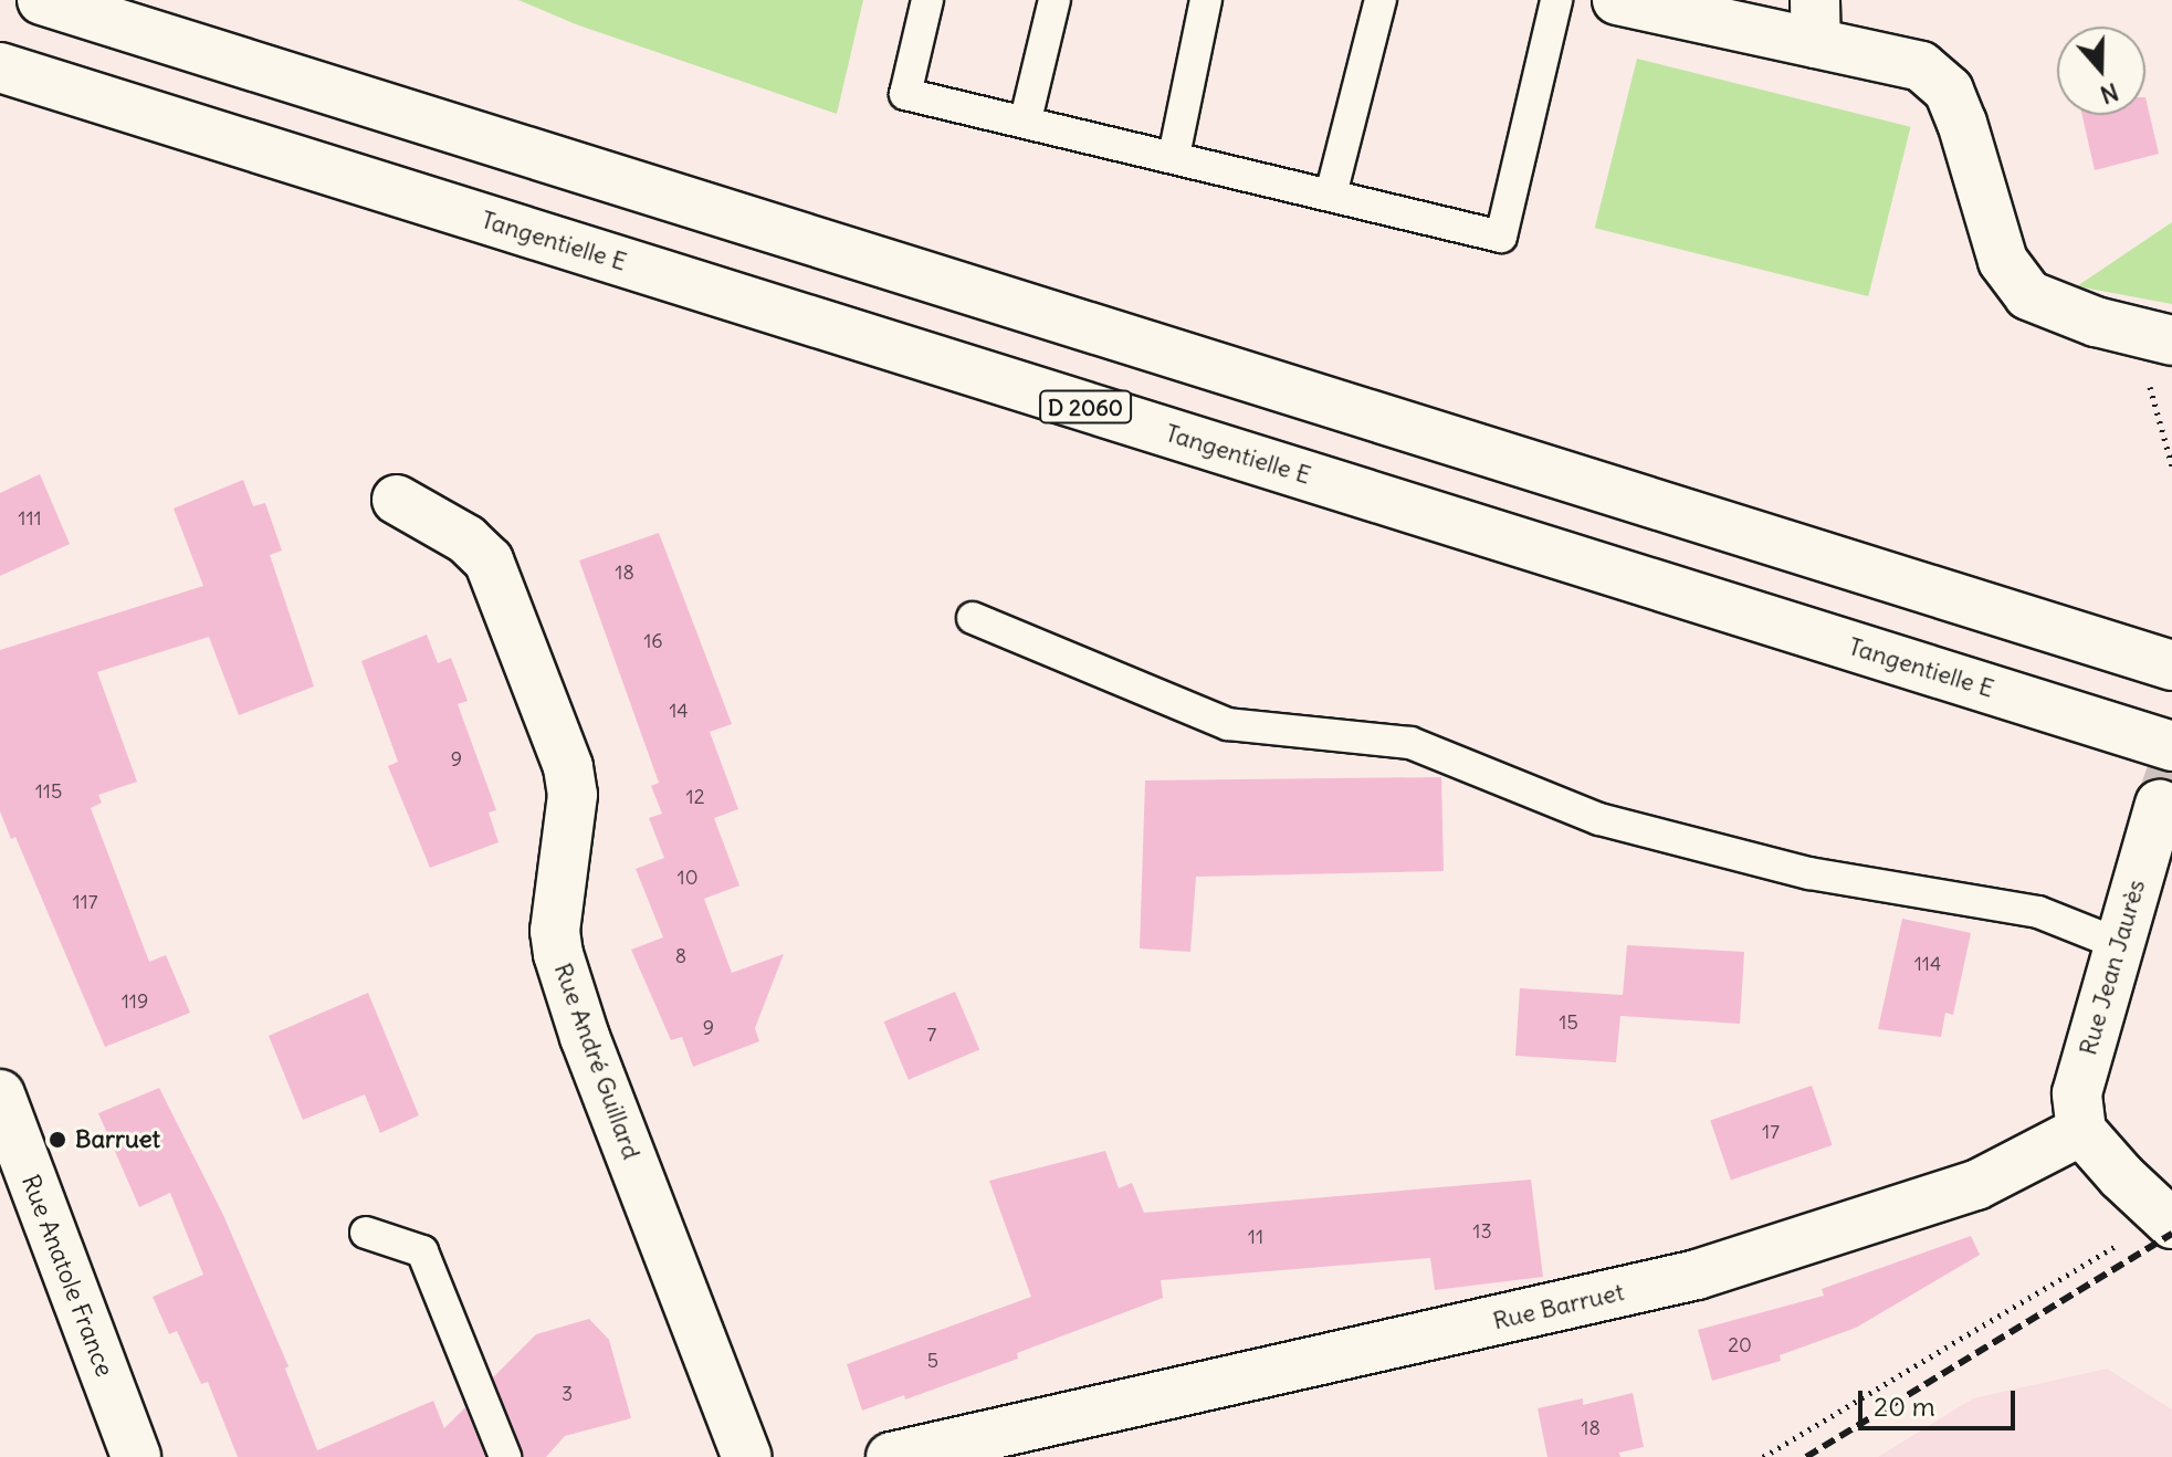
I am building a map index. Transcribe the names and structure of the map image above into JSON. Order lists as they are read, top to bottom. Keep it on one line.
{"streets":{"main road":["Tangentielle E","D 2060","Rue Jean Jaurès","Rue André Guillard","Rue Anatole France","Rue Barruet"]},"crossings":[["Rue Jean Jaurès","Rue Barruet"]],"places":["Barruet"],"house_numbers":["111","18","16","14","9","115","12","10","117","8","114","119","15","9","7","17","13","11","20","5","3","18"],"scale_bar":"20 m","north":"bottom"}
